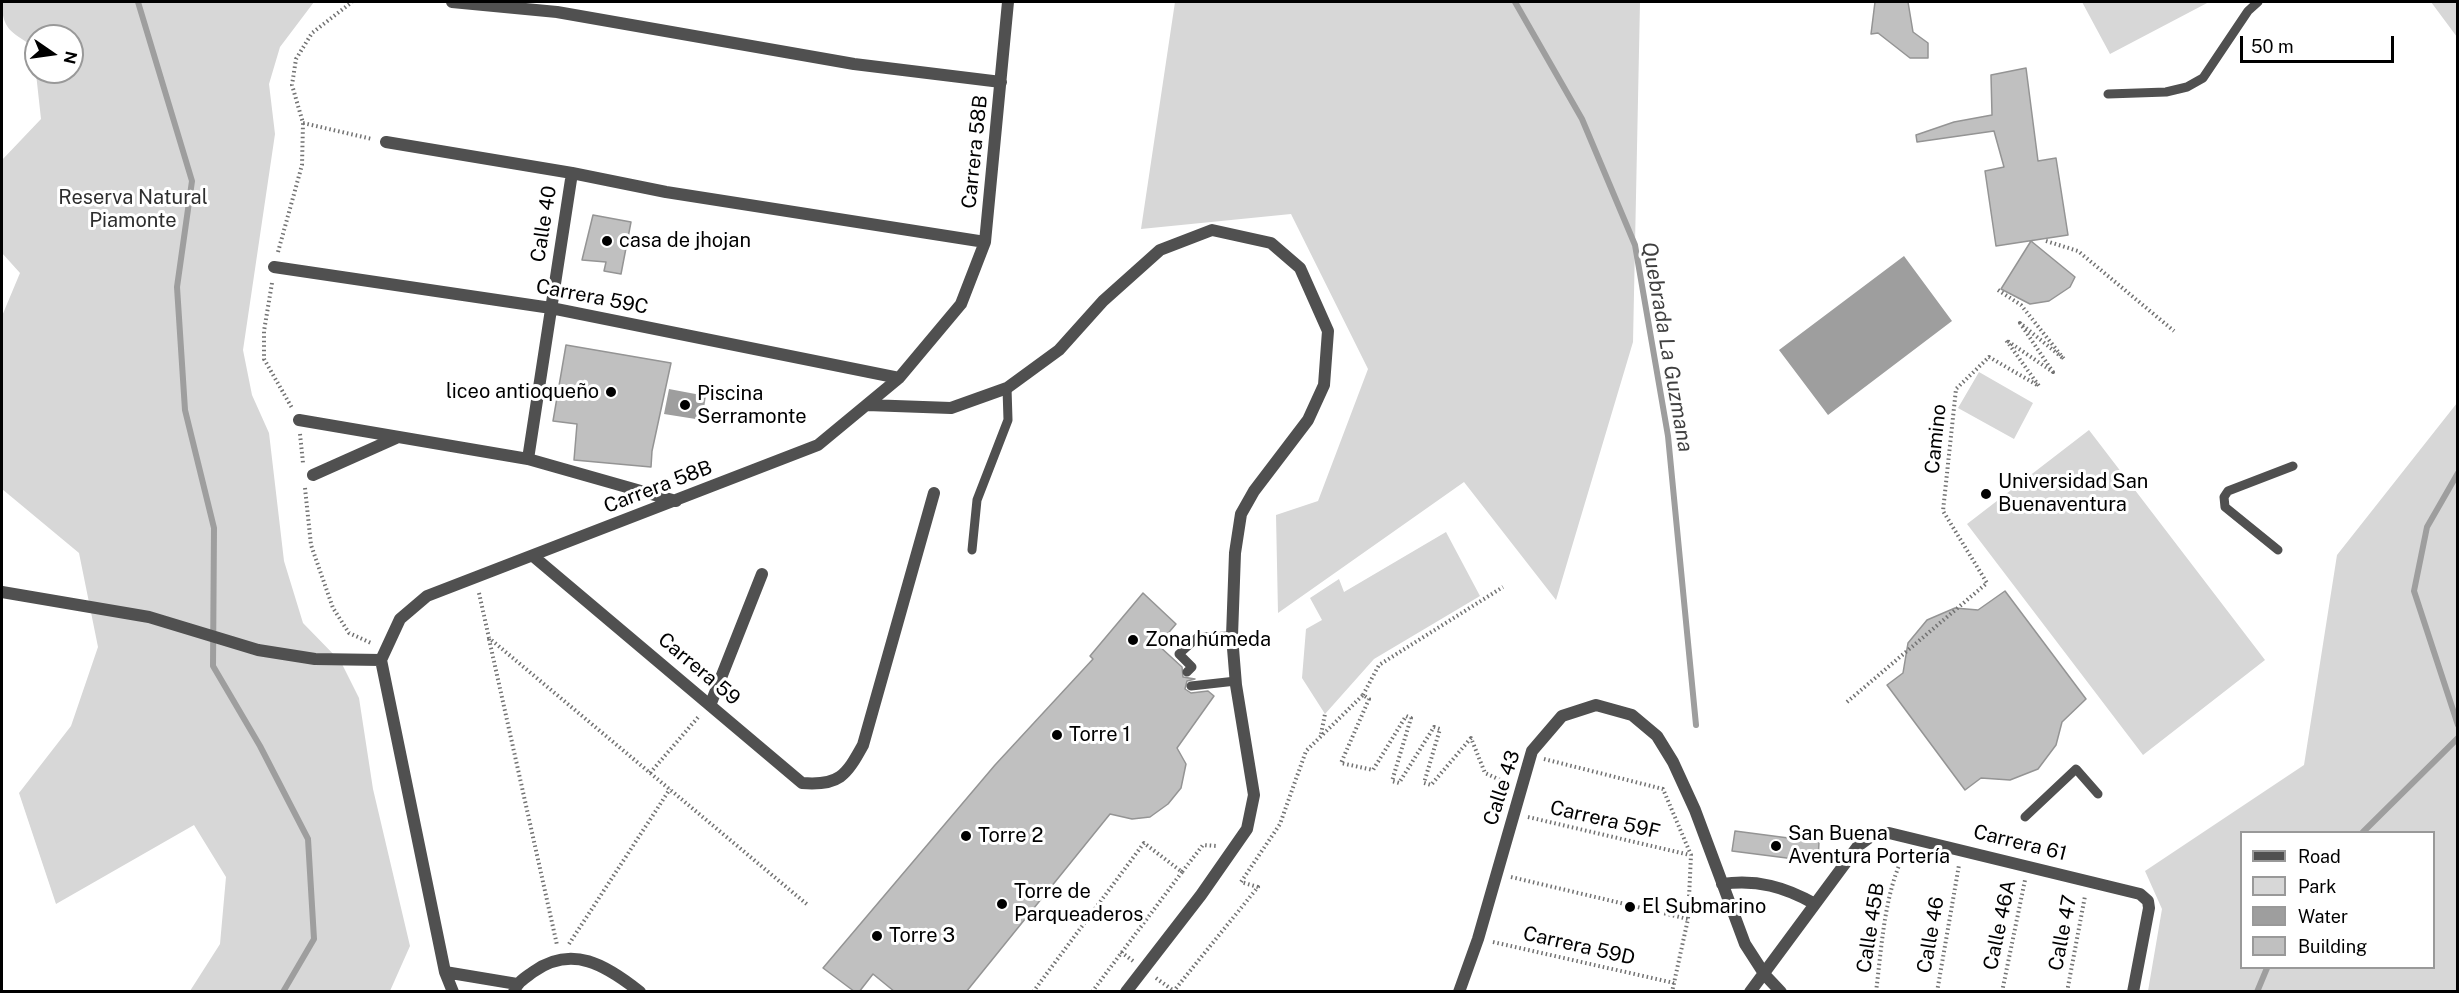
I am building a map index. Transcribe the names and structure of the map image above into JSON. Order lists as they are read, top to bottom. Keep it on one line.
{"streets":{"street":["Carrera 58B","Calle 40","Carrera 59C","Carrera 59","Calle 43","Carrera 61"],"path":["Camino","Carrera 59F","Calle 46A","Calle 45B","Calle 47","Calle 46","Carrera 59D"]},"crossings":[["Carrera 58B","Carrera 59C"],["Carrera 58B","Carrera 59"],["Calle 40","Carrera 59C"],["Calle 43","Carrera 59F"],["Calle 43","Carrera 59D"],["Carrera 61","Calle 46A"],["Carrera 61","Calle 45B"],["Carrera 61","Calle 47"],["Carrera 61","Calle 46"]],"water":["Quebrada La Guzmana"],"parks":["Reserva Natural Piamonte"],"places":["casa de jhojan","liceo antioqueño","Piscina Serramonte","Universidad San Buenaventura","Zona húmeda","Torre 1","Torre 2","San Buena Aventura Portería","Torre de Parqueaderos","El Submarino","Torre 3"],"legend":["Road","Park","Water","Building"],"scale_bar":"50 m","north":"right"}
